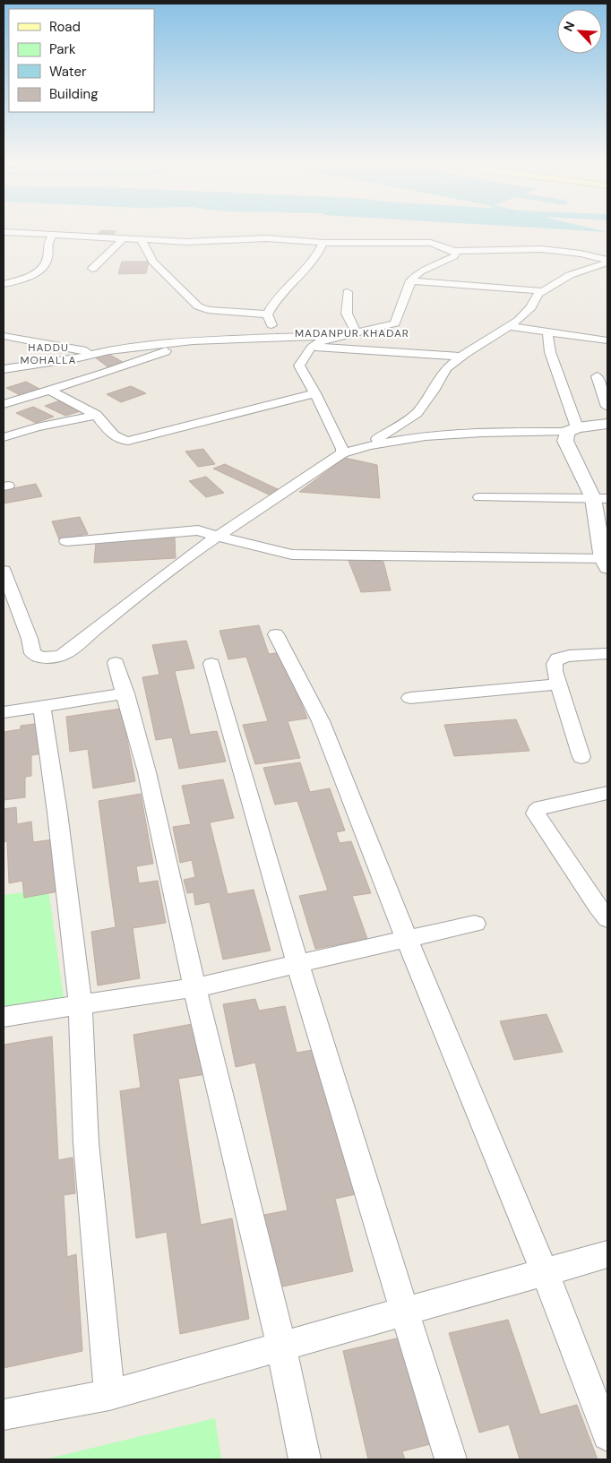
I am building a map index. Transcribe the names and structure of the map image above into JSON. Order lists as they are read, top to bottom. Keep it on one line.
{"districts":["MADANPUR KHADAR","HADDU MOHALLA"],"legend":["Road","Park","Water","Building"],"north":"top left"}
